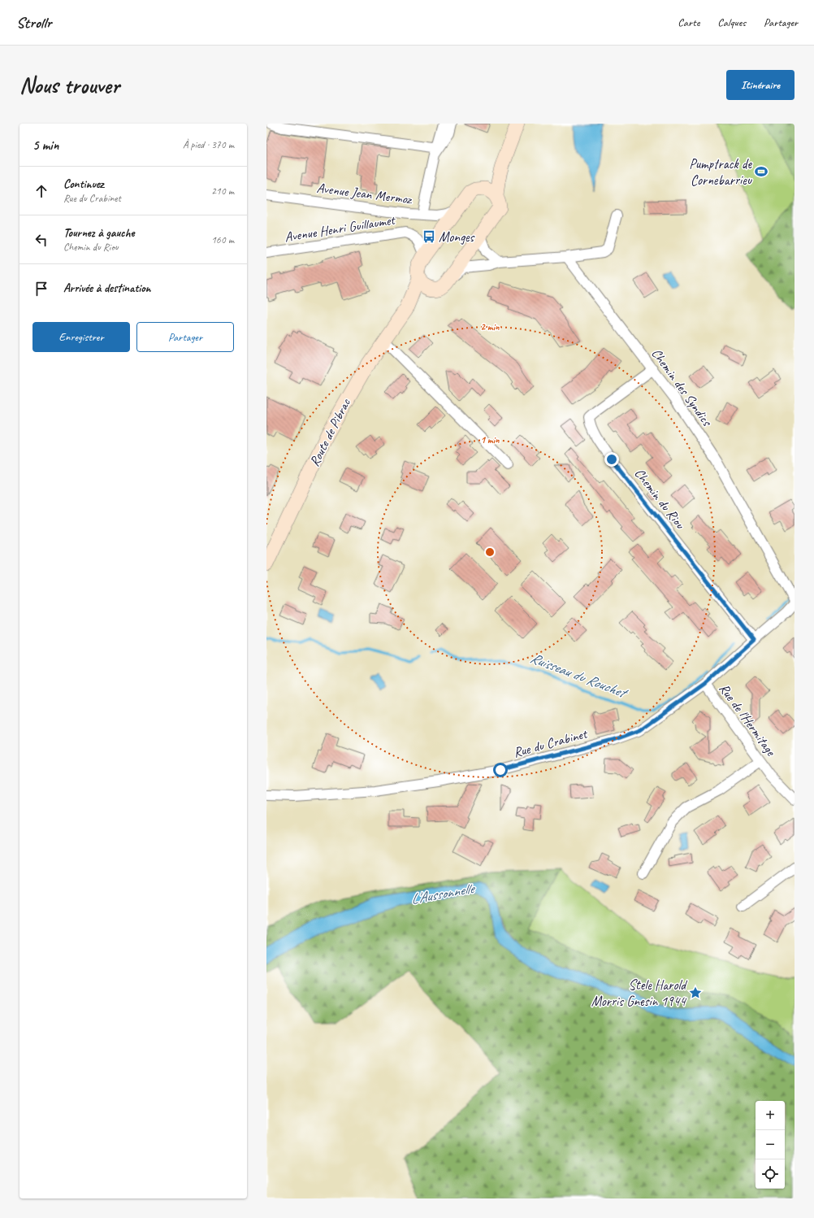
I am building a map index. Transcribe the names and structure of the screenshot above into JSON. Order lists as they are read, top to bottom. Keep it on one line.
{"streets":{"main road":["Route de Pibrac"],"street":["Avenue Jean Mermoz","Avenue Henri Guillaumet","Chemin des Syndics","Chemin du Riou","Rue de l'Hermitage","Rue du Crabinet"]},"crossings":[["Avenue Jean Mermoz","Route de Pibrac"],["Avenue Henri Guillaumet","Route de Pibrac"],["Chemin des Syndics","Chemin du Riou"],["Chemin des Syndics","Rue du Crabinet"],["Chemin du Riou","Rue du Crabinet"],["Rue de l'Hermitage","Rue du Crabinet"]],"water":["Ruisseau du Rouchet","L'Aussonnelle"],"places":{"sports":["Pumptrack de Cornebarrieu"],"bus stop":["Monges"],"place":["Stele Harold Morris Gnesin 1944"]},"page":{"header":"Strollr","nav":["Carte","Calques","Partager"],"buttons":["Itinéraire",["Enregistrer","Partager"]],"title":"Nous trouver","heading":["5 min","À pied · 370 m"],"list":[["Continuez","Rue du Crabinet","210 m"],["Tournez à gauche","Chemin du Riou","160 m"],"Arrivée à destination"],"map_buttons":["+","−"]},"rings":["2 min","1 min"]}
